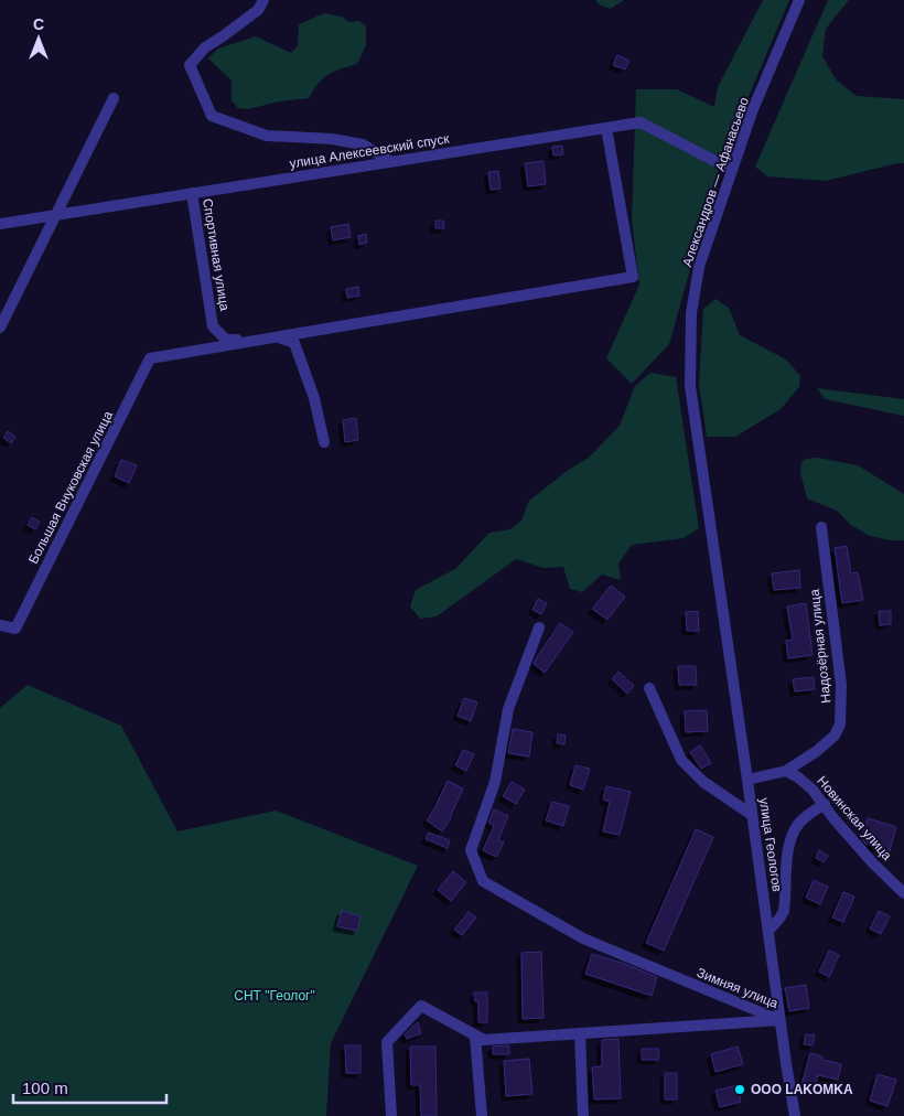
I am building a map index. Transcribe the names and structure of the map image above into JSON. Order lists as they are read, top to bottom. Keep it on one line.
{"streets":{"street":["улица Алексеевский спуск","Александров — Афанасьево","Спортивная улица","Большая Внуковская улица","Надозёрная улица","Новинская улица","улица Геологов","Зимняя улица"]},"crossings":[["улица Алексеевский спуск","Александров — Афанасьево"],["улица Алексеевский спуск","Спортивная улица"],["Александров — Афанасьево","улица Геологов"],["Спортивная улица","Большая Внуковская улица"],["Надозёрная улица","Новинская улица"],["улица Геологов","Зимняя улица"]],"parks":["СНТ \"Геолог\""],"places":["OOO LAKOMKA"],"scale_bar":"100 m","north":"top"}
